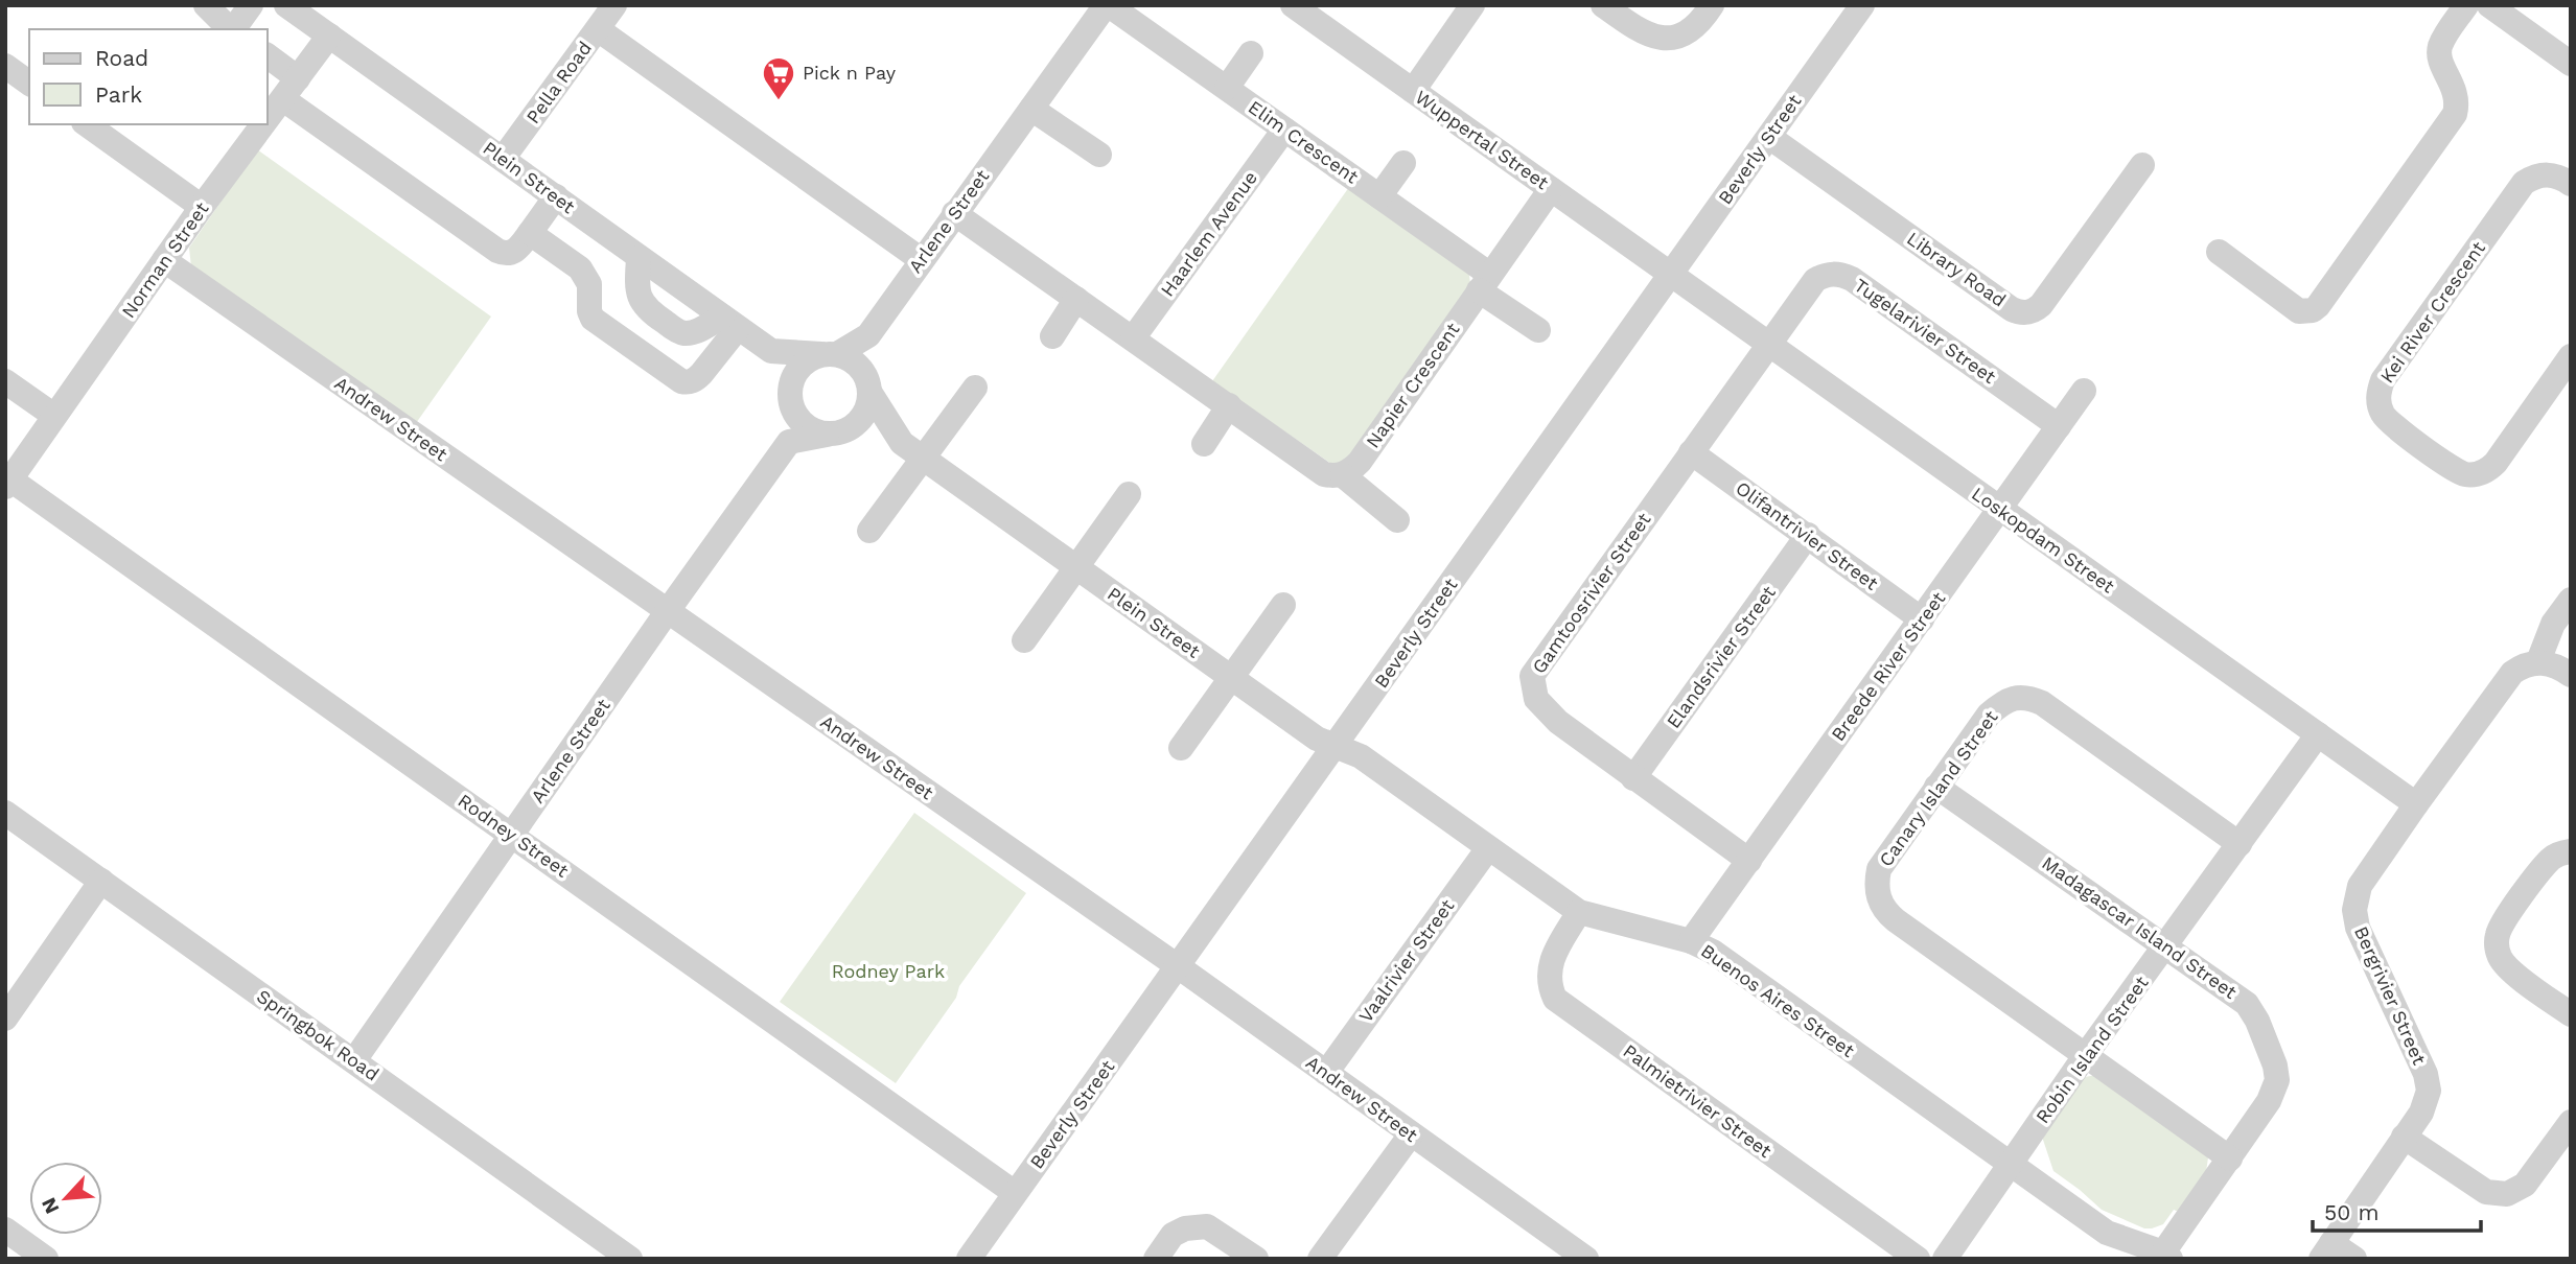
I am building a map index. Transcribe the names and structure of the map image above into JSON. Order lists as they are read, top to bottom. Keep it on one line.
{"streets":{"street":["Pella Road","Wuppertal Street","Elim Crescent","Beverly Street","Plein Street","Arlene Street","Haarlem Avenue","Norman Street","Library Road","Kei River Crescent","Tugelarivier Street","Napier Crescent","Andrew Street","Olifantrivier Street","Loskopdam Street","Gamtoosrivier Street","Elandsrivier Street","Breede River Street","Canary Island Street","Rodney Street","Madagascar Island Street","Vaalrivier Street","Bergrivier Street","Buenos Aires Street","Springbok Road","Robin Island Street","Palmietrivier Street"]},"crossings":[["Pella Road","Plein Street"],["Wuppertal Street","Beverly Street"],["Wuppertal Street","Napier Crescent"],["Wuppertal Street","Loskopdam Street"],["Elim Crescent","Arlene Street"],["Elim Crescent","Haarlem Avenue"],["Elim Crescent","Napier Crescent"],["Beverly Street","Plein Street"],["Beverly Street","Library Road"],["Beverly Street","Andrew Street"],["Beverly Street","Loskopdam Street"],["Beverly Street","Rodney Street"],["Beverly Street","Buenos Aires Street"],["Plein Street","Arlene Street"],["Plein Street","Norman Street"],["Plein Street","Buenos Aires Street"],["Arlene Street","Andrew Street"],["Arlene Street","Rodney Street"],["Arlene Street","Springbok Road"],["Norman Street","Andrew Street"],["Norman Street","Rodney Street"],["Tugelarivier Street","Loskopdam Street"],["Tugelarivier Street","Gamtoosrivier Street"],["Tugelarivier Street","Breede River Street"],["Andrew Street","Vaalrivier Street"],["Olifantrivier Street","Gamtoosrivier Street"],["Olifantrivier Street","Elandsrivier Street"],["Olifantrivier Street","Breede River Street"],["Loskopdam Street","Gamtoosrivier Street"],["Loskopdam Street","Breede River Street"],["Loskopdam Street","Bergrivier Street"],["Loskopdam Street","Robin Island Street"],["Gamtoosrivier Street","Elandsrivier Street"],["Gamtoosrivier Street","Breede River Street"],["Breede River Street","Buenos Aires Street"],["Canary Island Street","Madagascar Island Street"],["Canary Island Street","Robin Island Street"],["Madagascar Island Street","Buenos Aires Street"],["Madagascar Island Street","Robin Island Street"],["Vaalrivier Street","Buenos Aires Street"],["Buenos Aires Street","Robin Island Street"],["Buenos Aires Street","Palmietrivier Street"]],"parks":["Rodney Park"],"places":{"supermarket":["Pick n Pay"]},"legend":["Road","Park"],"scale_bar":"50 m","north":"bottom left"}
